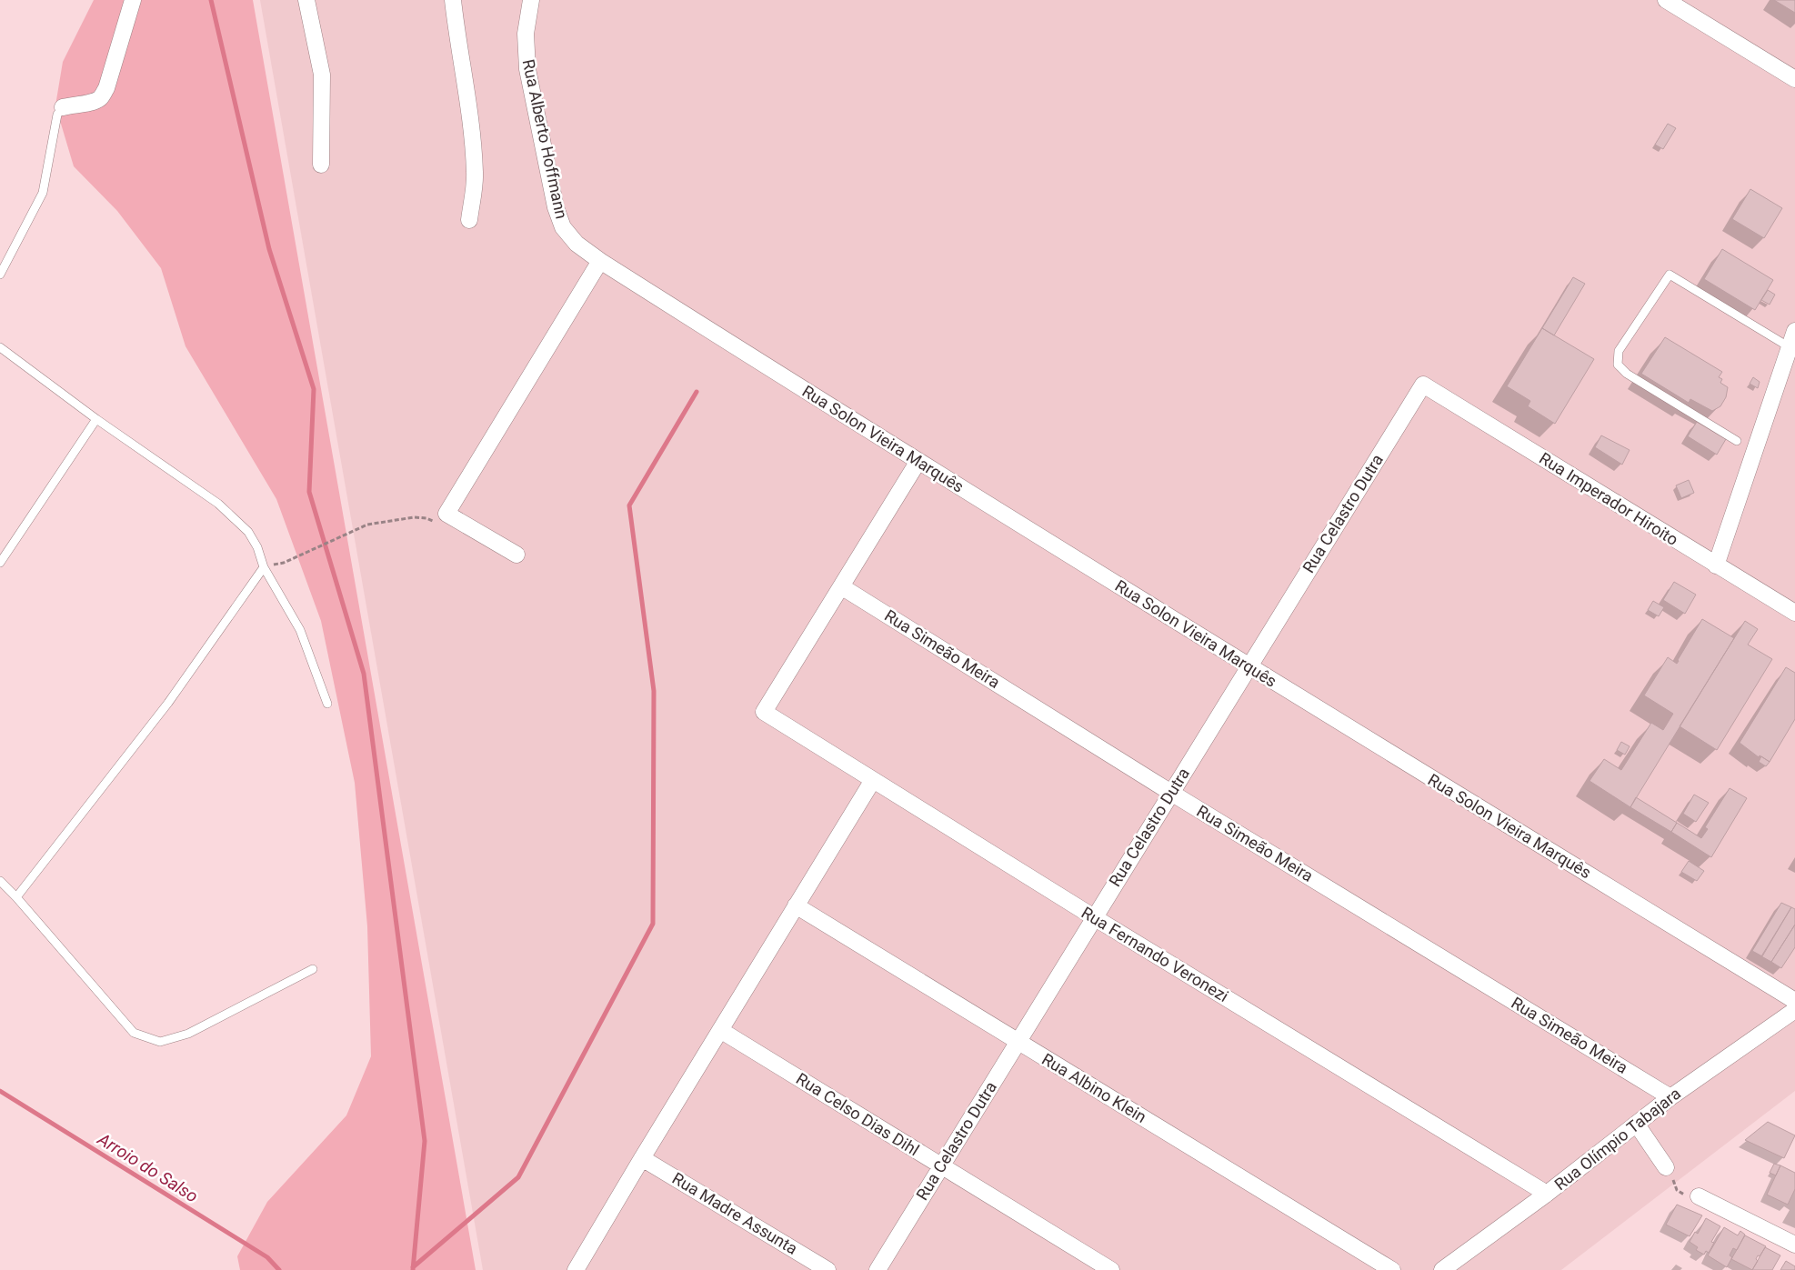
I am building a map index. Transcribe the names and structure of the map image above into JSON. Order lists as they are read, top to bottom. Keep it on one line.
{"streets":{"street":["Rua Alberto Hoffmann","Rua Solon Vieira Marquês","Rua Imperador Hiroito","Rua Celastro Dutra","Rua Simeão Meira","Rua Fernando Veronezi","Rua Albino Klein","Rua Celso Dias Dihl","Rua Olímpio Tabajara","Rua Madre Assunta"]},"crossings":[["Rua Alberto Hoffmann","Rua Solon Vieira Marquês"],["Rua Solon Vieira Marquês","Rua Celastro Dutra"],["Rua Imperador Hiroito","Rua Celastro Dutra"],["Rua Celastro Dutra","Rua Simeão Meira"],["Rua Celastro Dutra","Rua Fernando Veronezi"],["Rua Celastro Dutra","Rua Albino Klein"],["Rua Celastro Dutra","Rua Celso Dias Dihl"],["Rua Simeão Meira","Rua Fernando Veronezi"],["Rua Simeão Meira","Rua Olímpio Tabajara"],["Rua Fernando Veronezi","Rua Olímpio Tabajara"]],"water":["Arroio do Salso"]}
